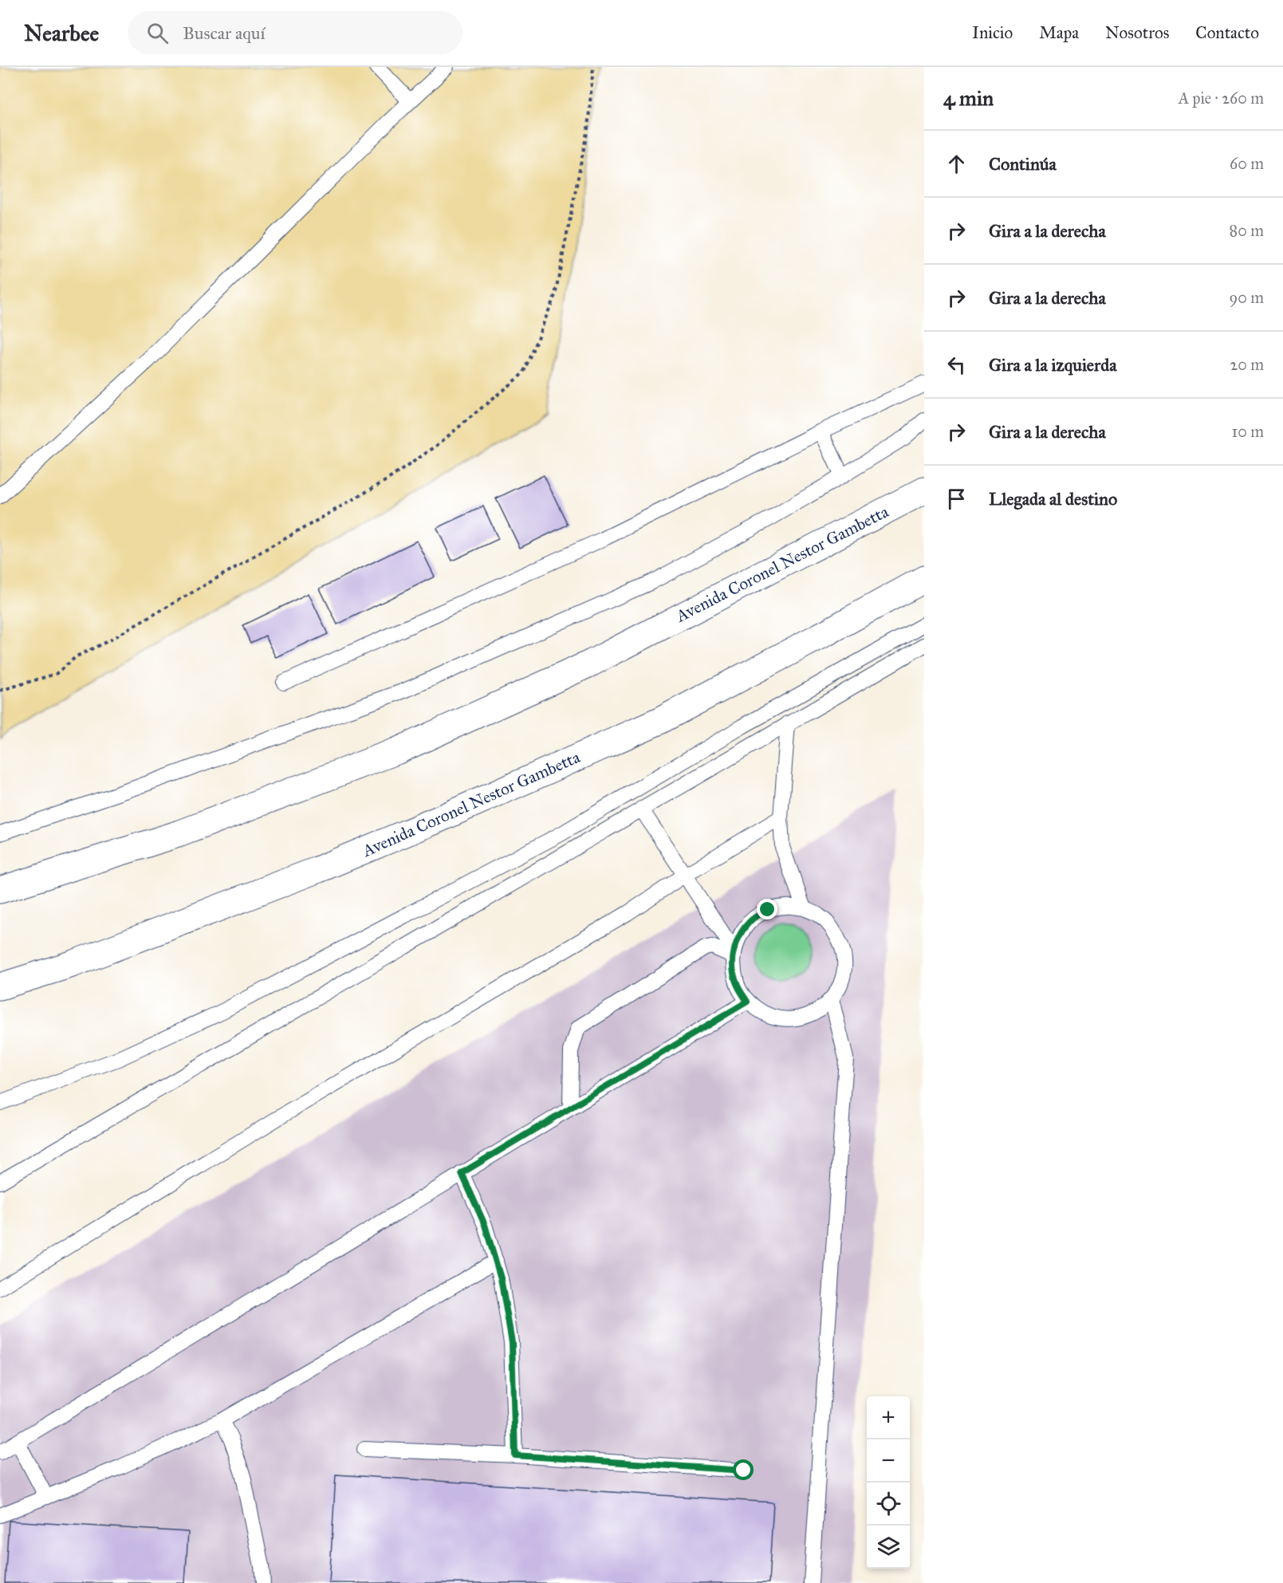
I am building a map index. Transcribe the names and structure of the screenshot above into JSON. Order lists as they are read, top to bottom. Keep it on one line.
{"streets":{"highway":["Avenida Coronel Nestor Gambetta"]},"page":{"header":"Nearbee","search":"Buscar aquí","nav":["Inicio","Mapa","Nosotros","Contacto"],"heading":["4 min","A pie · 260 m"],"list":[["Continúa","60 m"],["Gira a la derecha","80 m"],["Gira a la derecha","90 m"],["Gira a la izquierda","20 m"],["Gira a la derecha","10 m"],"Llegada al destino"],"map_buttons":["+","−"]}}
